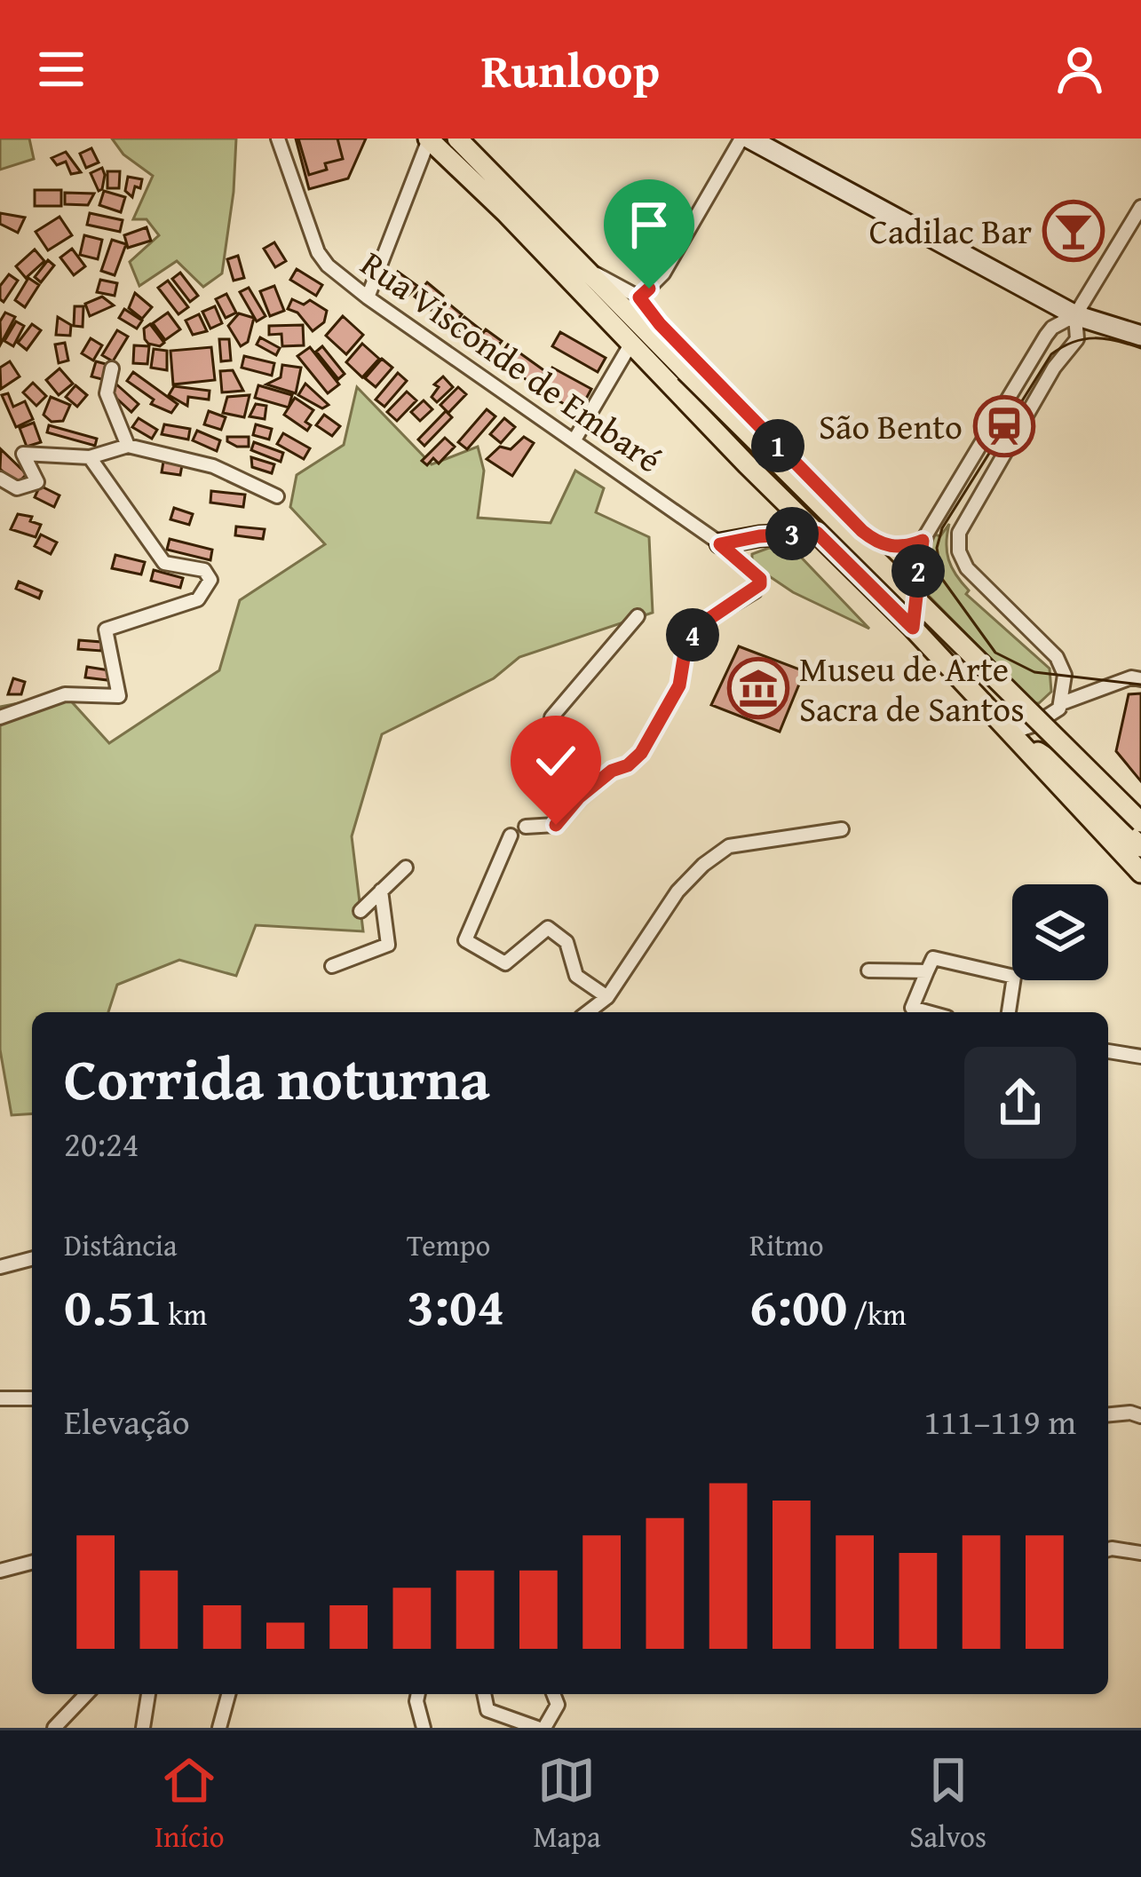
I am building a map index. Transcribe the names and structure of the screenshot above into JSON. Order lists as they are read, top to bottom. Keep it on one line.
{"streets":{"street":["Rua Visconde de Embaré"]},"places":{"bar":["Cadilac Bar"],"station":["São Bento"],"museum":["Museu de Arte Sacra de Santos"]},"page":{"header":"Runloop","pins":["1","3","2","4"],"heading":["Corrida noturna","20:24"],"stats":[["Distância","0.51 km"],["Tempo","3:04"],["Ritmo","6:00 /km"]],"chart":["Elevação","111–119 m"],"tabs":["Início","Mapa","Salvos"]}}
